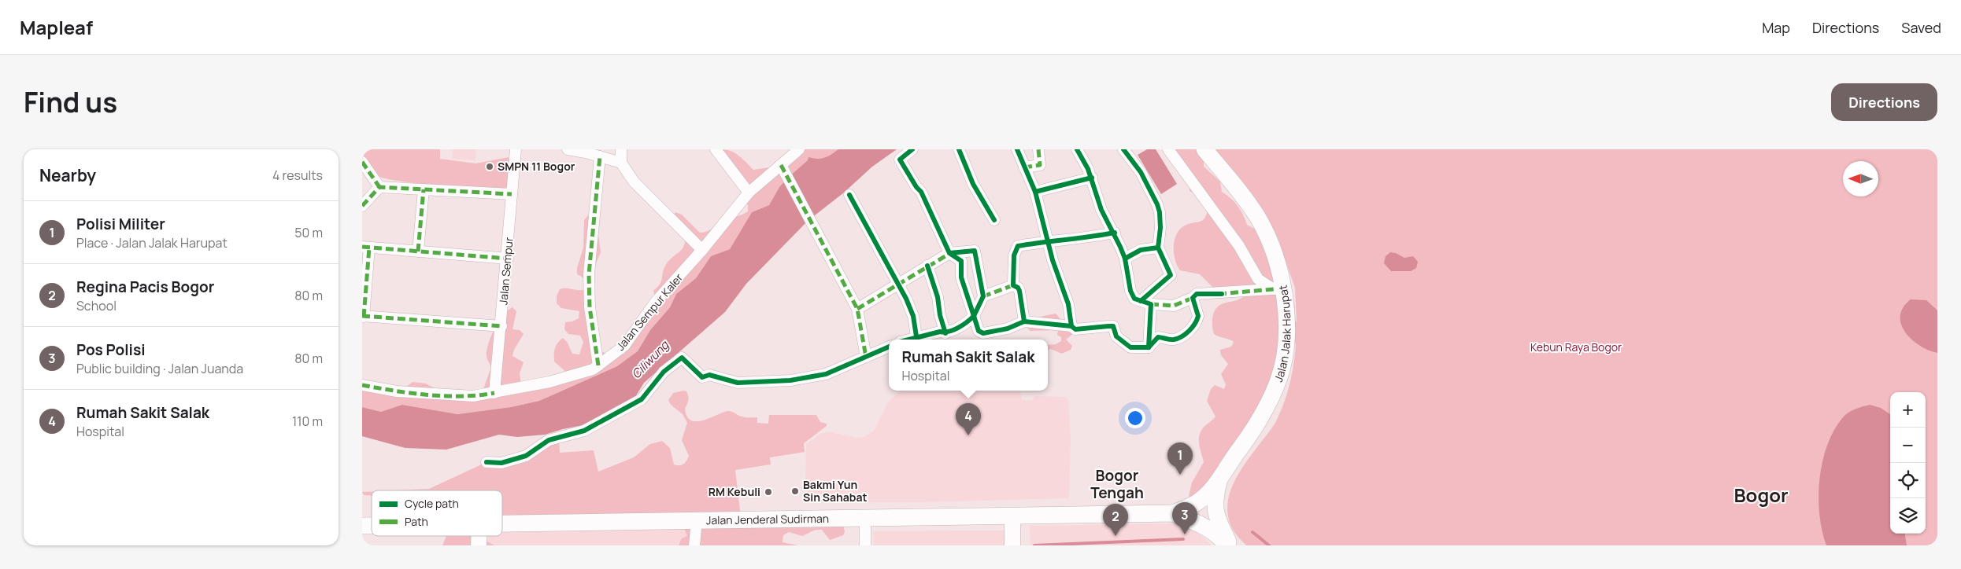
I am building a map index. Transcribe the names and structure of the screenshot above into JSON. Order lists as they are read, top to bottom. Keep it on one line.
{"streets":{"main road":["Jalan Jalak Harupat","Jalan Jenderal Sudirman"],"street":["Jalan Sempur","Jalan Sempur Kaler"]},"crossings":[["Jalan Sempur","Jalan Sempur Kaler"],["Jalan Jalak Harupat","Jalan Jenderal Sudirman"]],"districts":["Bogor Tengah","Bogor"],"water":["Ciliwung"],"parks":["Kebun Raya Bogor"],"places":["SMPN 11 Bogor","Bakmi Yun Sin Sahabat","RM Kebuli"],"legend":["Cycle path","Path"],"north":"left","page":{"header":"Mapleaf","nav":["Map","Directions","Saved"],"title":"Find us","buttons":"Directions","heading":["Nearby","4 results"],"list":[{"mark":"1","name":"Polisi Militer","note":"Place · Jalan Jalak Harupat","value":"50 m"},{"mark":"2","name":"Regina Pacis Bogor","note":"School","value":"80 m"},{"mark":"3","name":"Pos Polisi","note":"Public building · Jalan Juanda","value":"80 m"},{"mark":"4","name":"Rumah Sakit Salak","note":"Hospital","value":"110 m"}],"popup":["Rumah Sakit Salak","Hospital"],"map_buttons":["+","−"],"pins":["4","1","3","2"]}}
